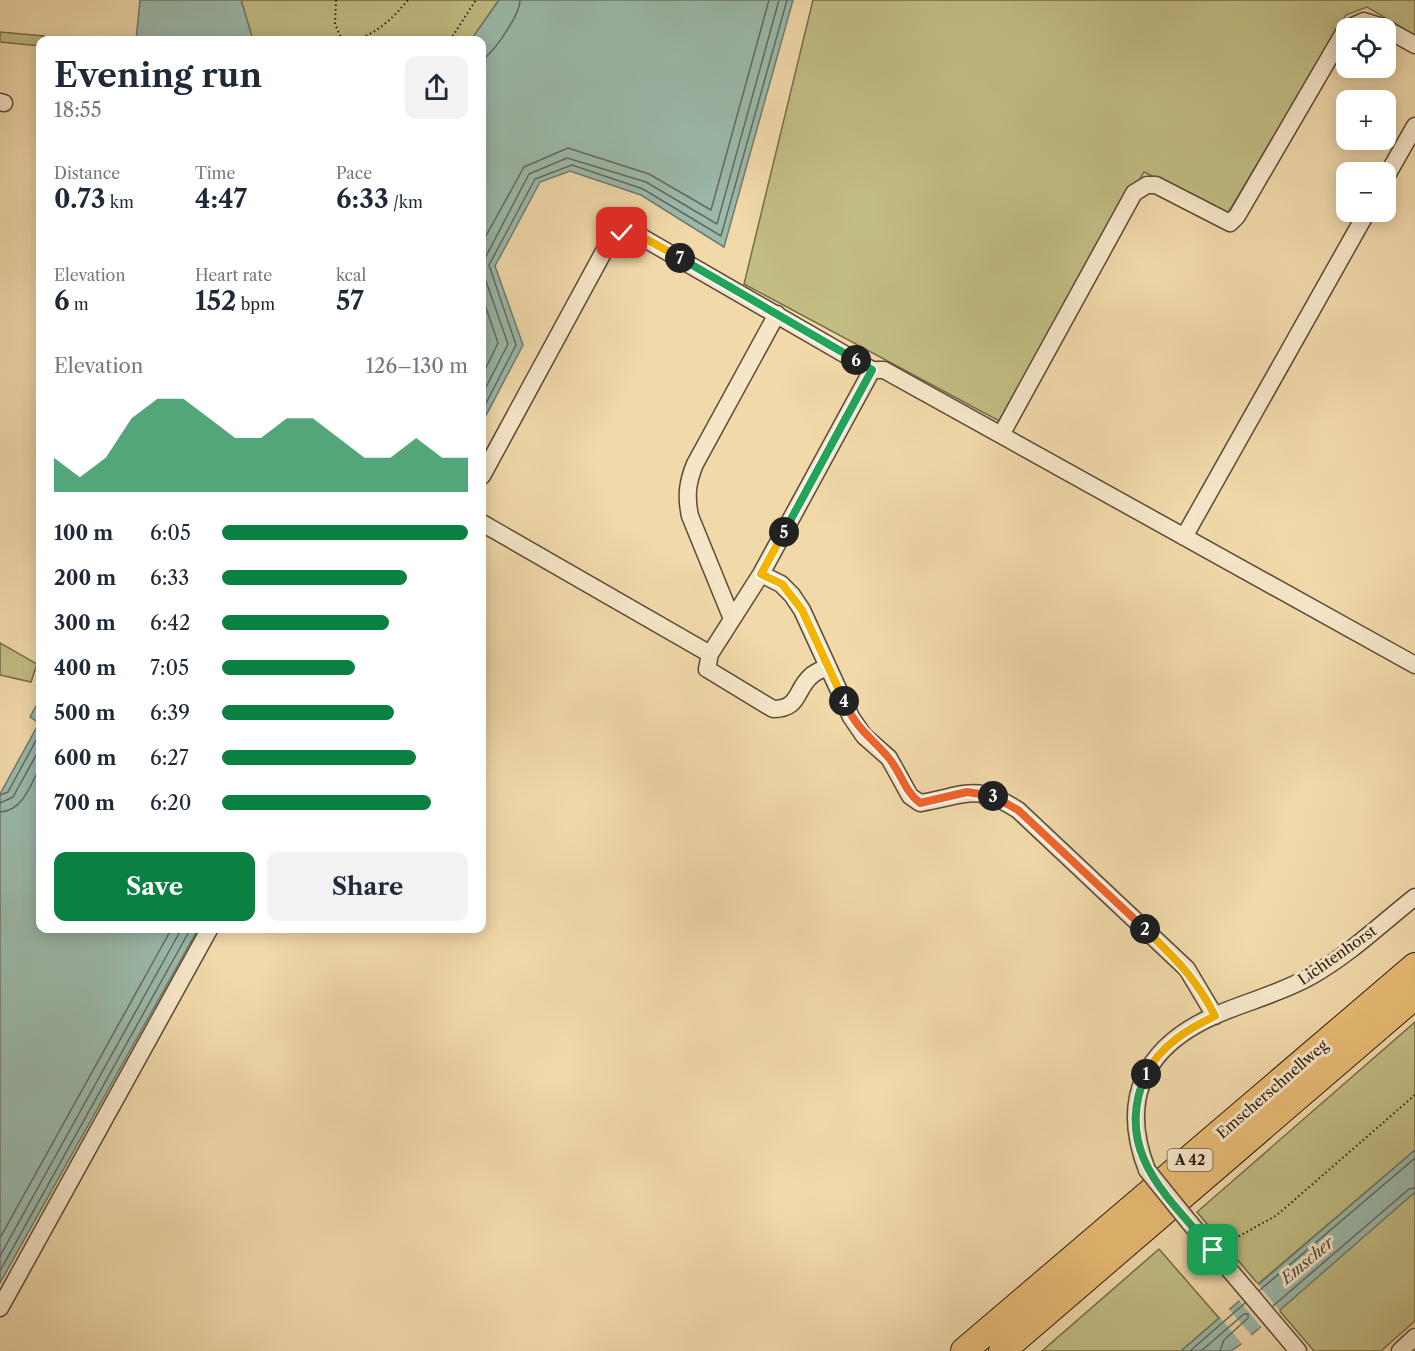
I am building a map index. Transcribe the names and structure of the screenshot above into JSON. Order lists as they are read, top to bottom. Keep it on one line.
{"streets":{"highway":["Emscherschnellweg","A 42"],"street":["Lichtenhorst"]},"water":["Emscher"],"page":{"map_buttons":["+","−"],"heading":["Evening run","18:55"],"stats":[["Distance","0.73 km"],["Time","4:47"],["Pace","6:33 /km"],["Elevation","6 m"],["Heart rate","152 bpm"],["kcal","57"]],"pins":["7","6","5","4","3","2","1"],"chart":["Elevation","126–130 m"],"list":[{"name":"100 m","note":"6:05"},{"name":"200 m","note":"6:33"},{"name":"300 m","note":"6:42"},{"name":"400 m","note":"7:05"},{"name":"500 m","note":"6:39"},{"name":"600 m","note":"6:27"},{"name":"700 m","note":"6:20"}],"buttons":["Save","Share"]}}
